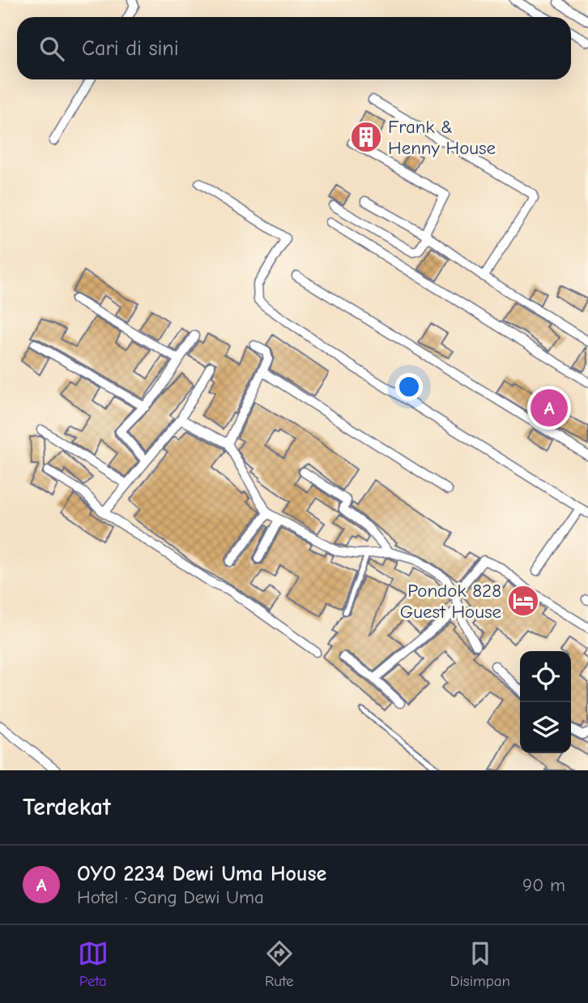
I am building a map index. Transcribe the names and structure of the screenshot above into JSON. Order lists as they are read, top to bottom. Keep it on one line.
{"places":{"building":["Frank & Henny House"],"hotel":["Pondok 828 Guest House"]},"page":{"search":"Cari di sini","pins":"A","heading":"Terdekat","list":[{"mark":"A","name":"OYO 2234 Dewi Uma House","note":"Hotel · Gang Dewi Uma","value":"90 m"}],"nav":["Peta","Rute","Disimpan"]}}
